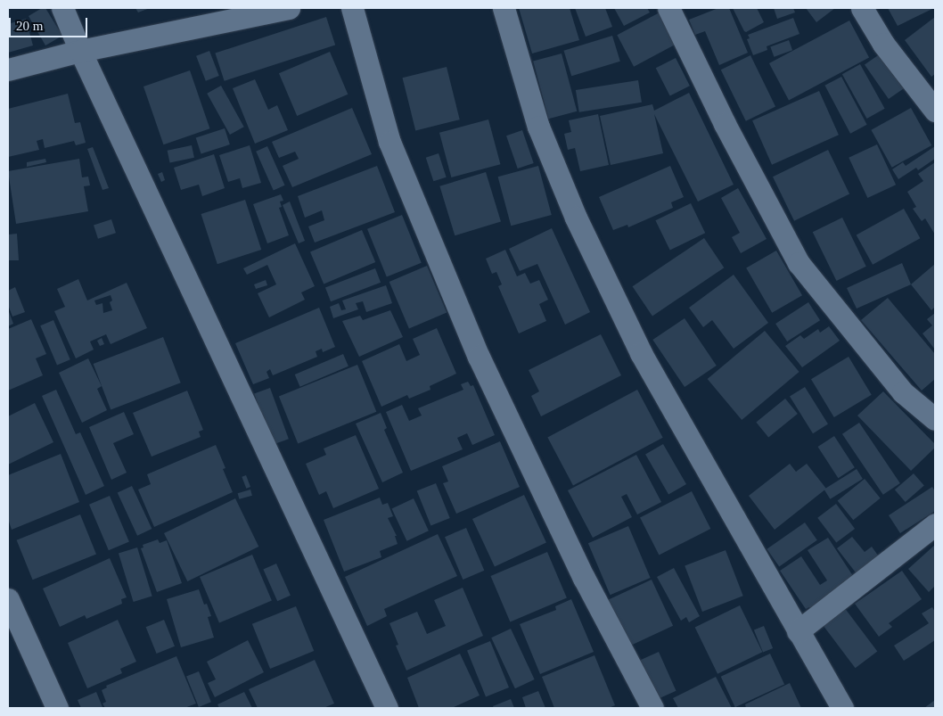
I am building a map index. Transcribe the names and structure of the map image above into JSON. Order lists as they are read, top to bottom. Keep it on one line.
{"scale_bar":"20 m"}
